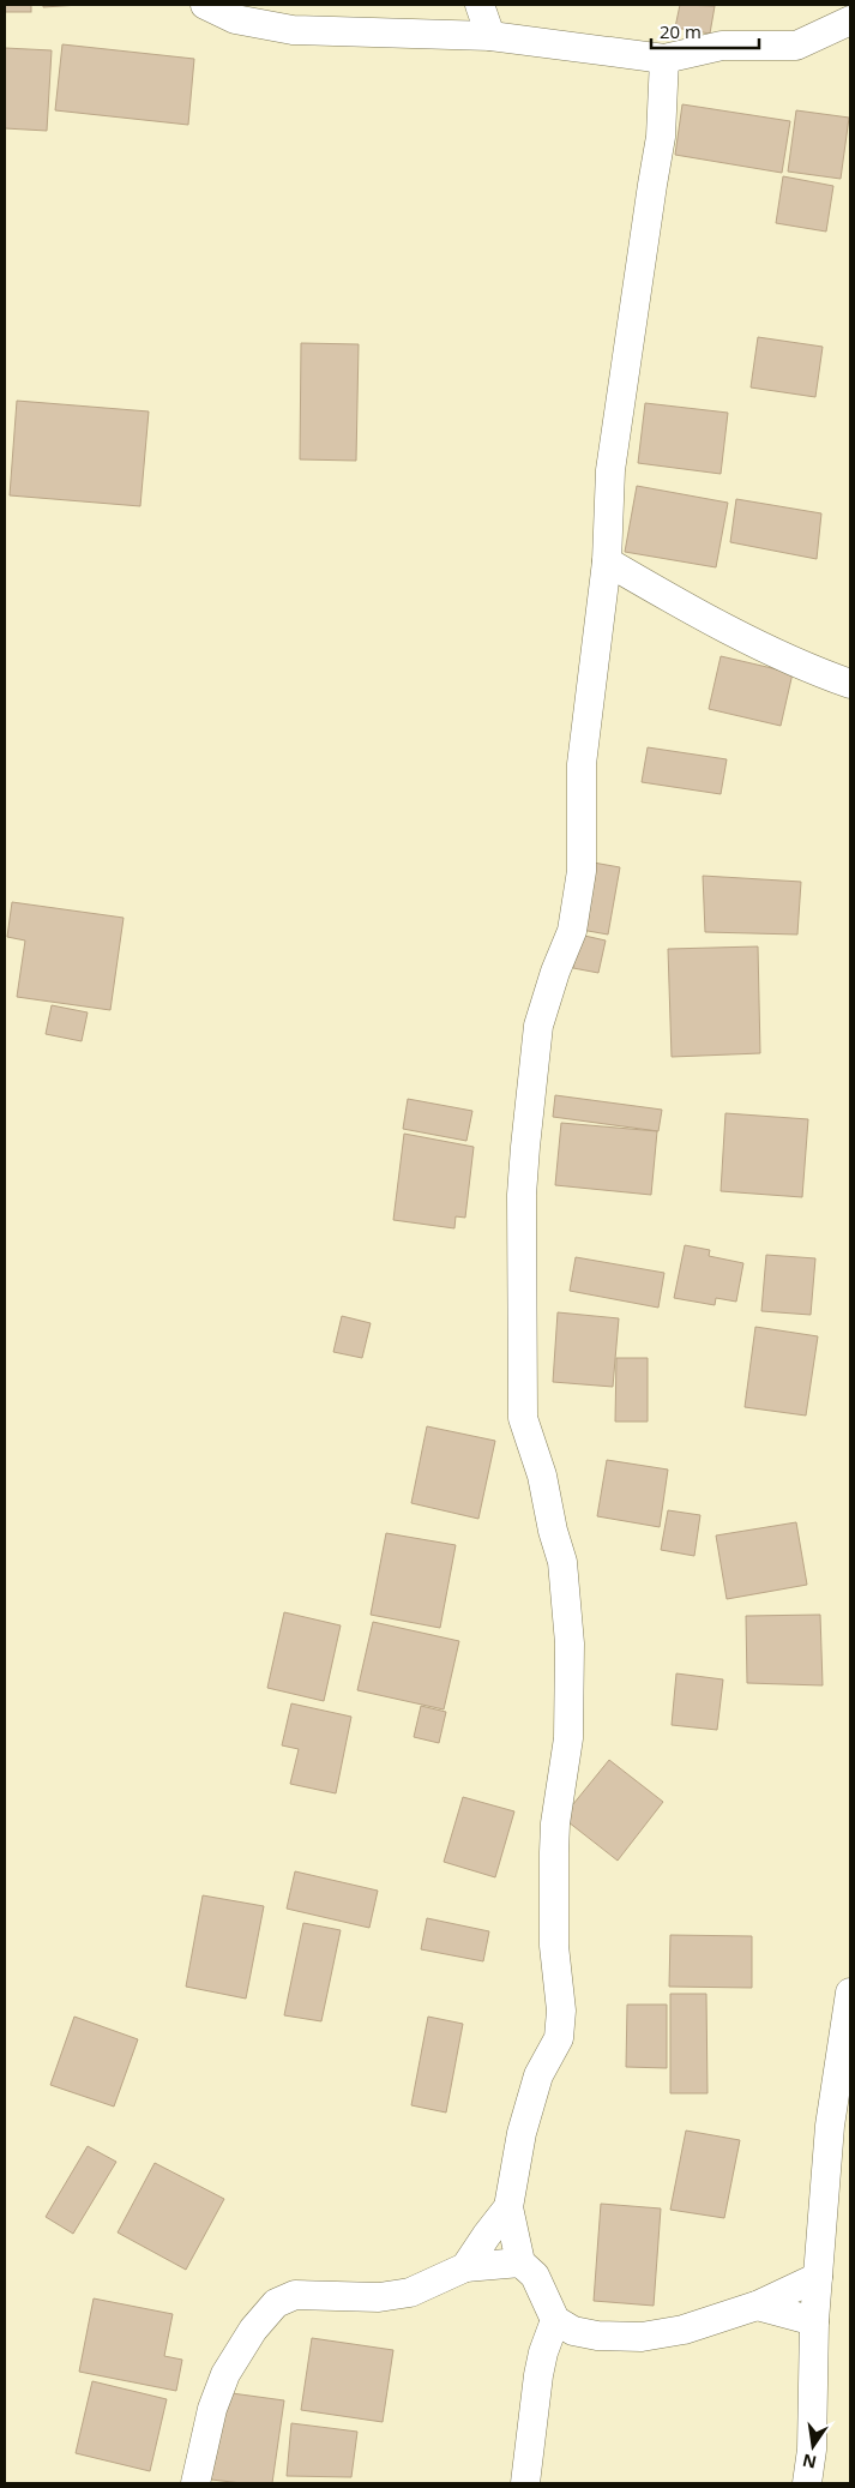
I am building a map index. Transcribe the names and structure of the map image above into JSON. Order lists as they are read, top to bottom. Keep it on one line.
{"scale_bar":"20 m","north":"bottom"}
